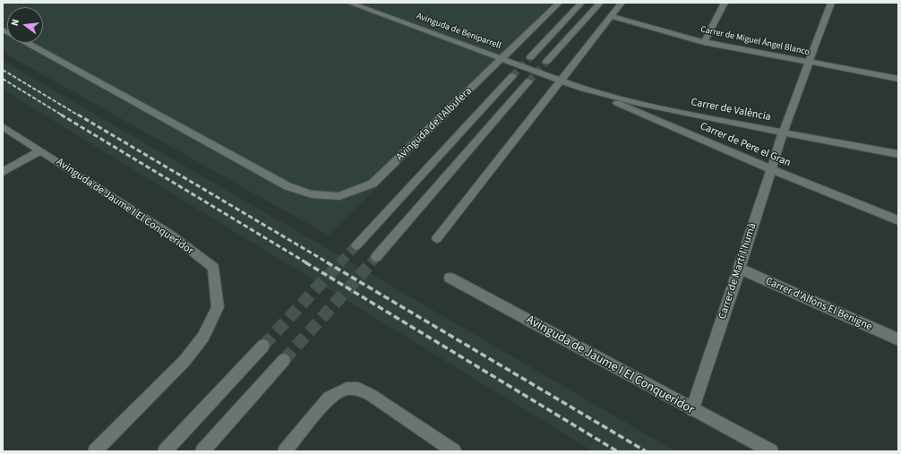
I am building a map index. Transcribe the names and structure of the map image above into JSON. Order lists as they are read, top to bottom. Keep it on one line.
{"streets":{"street":["Avinguda de Beniparrell","Carrer de Miguel Ángel Blanco","Carrer de València","Avinguda de l'Albufera","Carrer de Pere el Gran","Avinguda de Jaume I El Conqueridor","Carrer de Martí l'humà","Carrer d'Alfons El Benigne"]},"crossings":[["Avinguda de Beniparrell","Carrer de València"],["Avinguda de Beniparrell","Avinguda de l'Albufera"],["Carrer de Miguel Ángel Blanco","Carrer de Martí l'humà"],["Carrer de València","Carrer de Pere el Gran"],["Carrer de València","Carrer de Martí l'humà"],["Carrer de Pere el Gran","Carrer de Martí l'humà"],["Avinguda de Jaume I El Conqueridor","Carrer de Martí l'humà"],["Carrer de Martí l'humà","Carrer d'Alfons El Benigne"]],"north":"left"}
